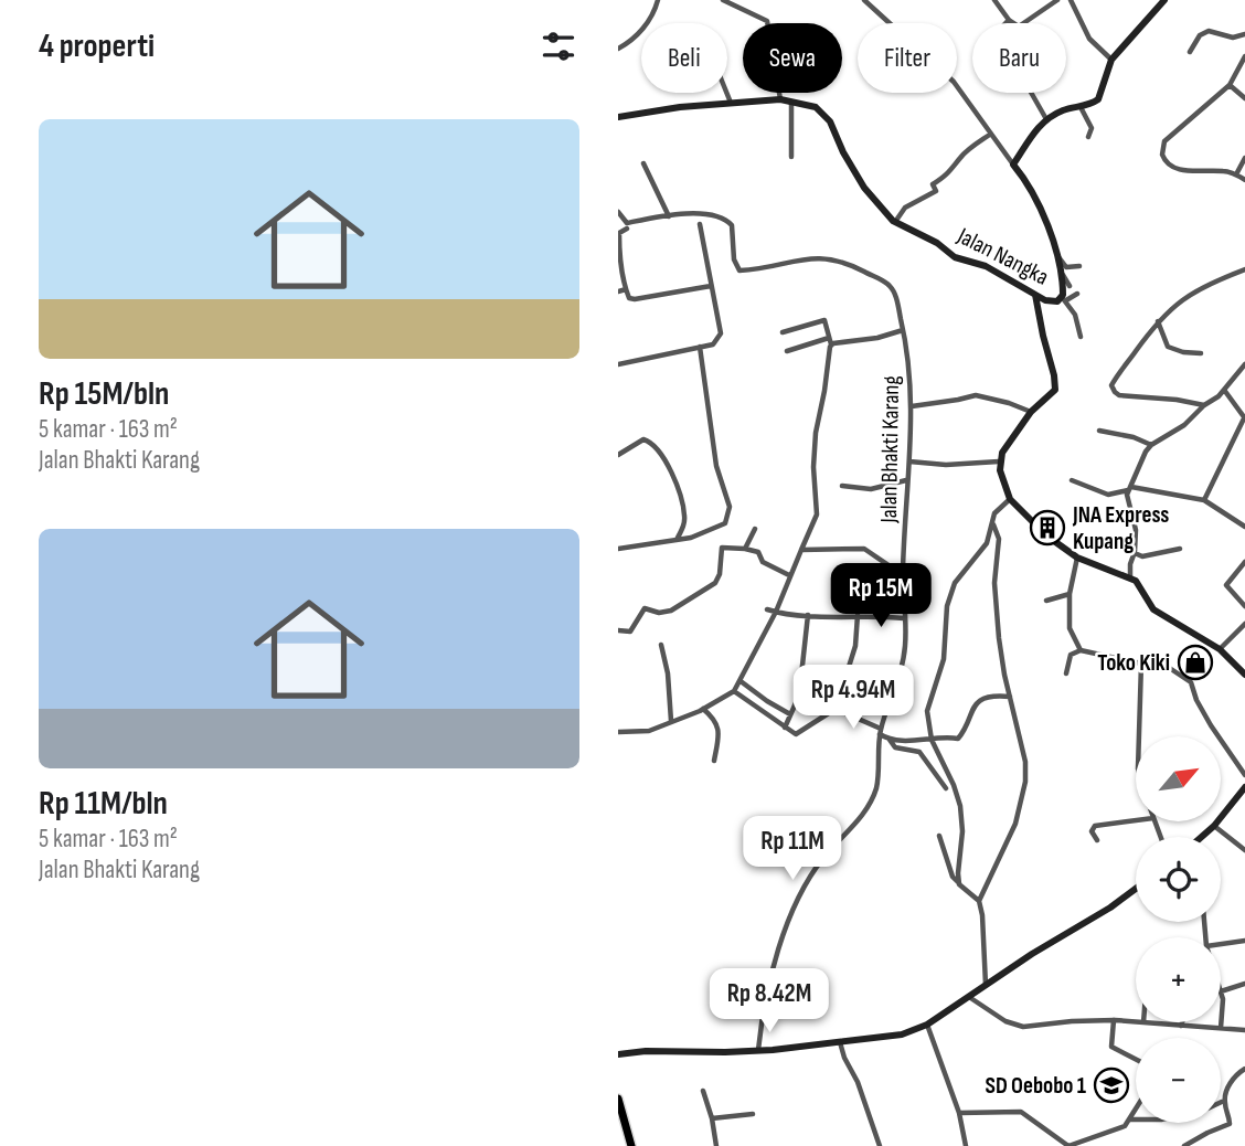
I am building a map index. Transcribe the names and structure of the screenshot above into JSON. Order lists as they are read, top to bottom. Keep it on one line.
{"streets":{"street":["Jalan Nangka","Jalan Bhakti Karang"]},"places":{"building":["JNA Express Kupang"],"shop":["Toko Kiki"],"school or university":["SD Oebobo 1"]},"north":"top right","page":{"heading":"4 properti","chip":["Beli","Sewa","Filter","Baru"],"list":[{"name":"Rp 15M/bln","note":"5 kamar · 163 m² · Jalan Bhakti Karang"},{"name":"Rp 11M/bln","note":"5 kamar · 163 m² · Jalan Bhakti Karang"}],"price":["Rp 15M","Rp 4.94M","Rp 11M","Rp 8.42M"],"map_buttons":["+","−"]}}
